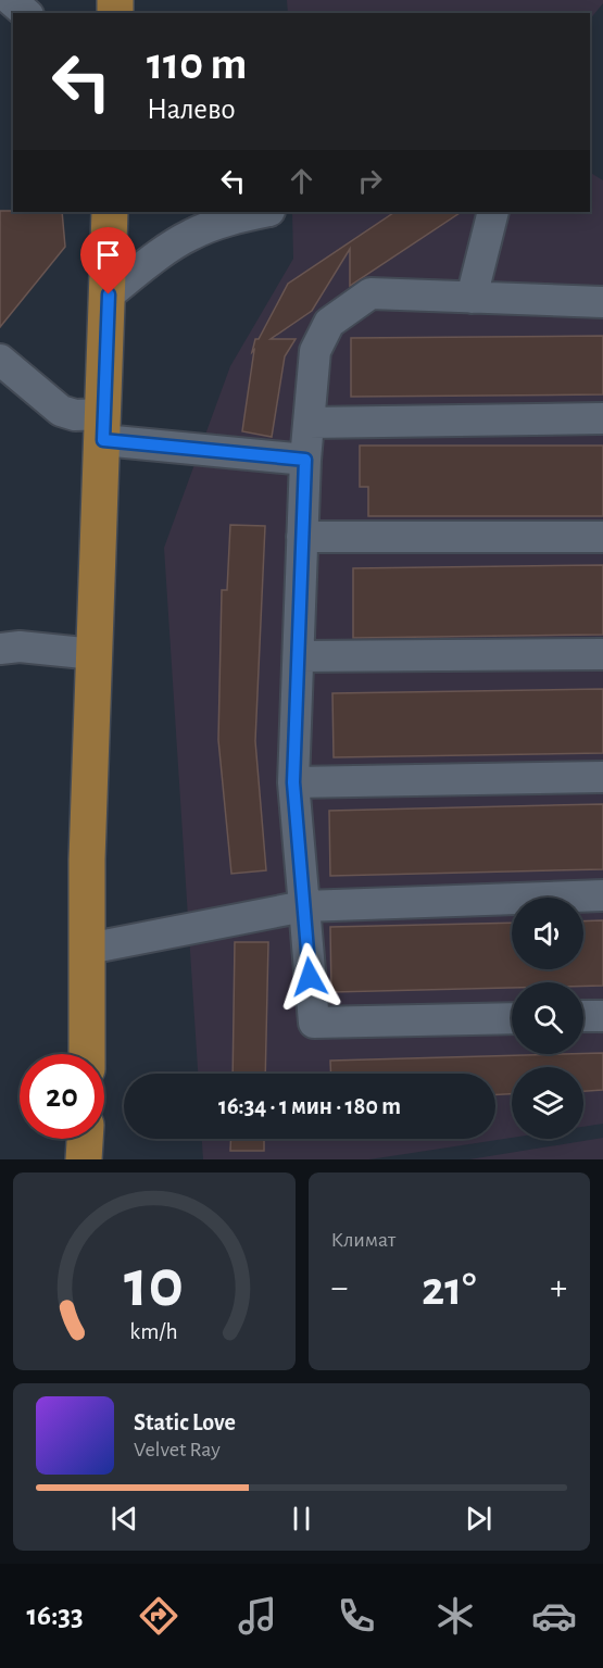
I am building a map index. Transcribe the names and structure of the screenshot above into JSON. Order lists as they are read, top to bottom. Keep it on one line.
{"page":{"turn":["110 m","Налево"],"limit":"20","trip":"16:34 · 1 мин · 180 m","tile":"Климат","heat":["−","21°","+"],"song":["Static Love","Velvet Ray"],"tabs":"16:33","gauge":["10","km/h"]}}
